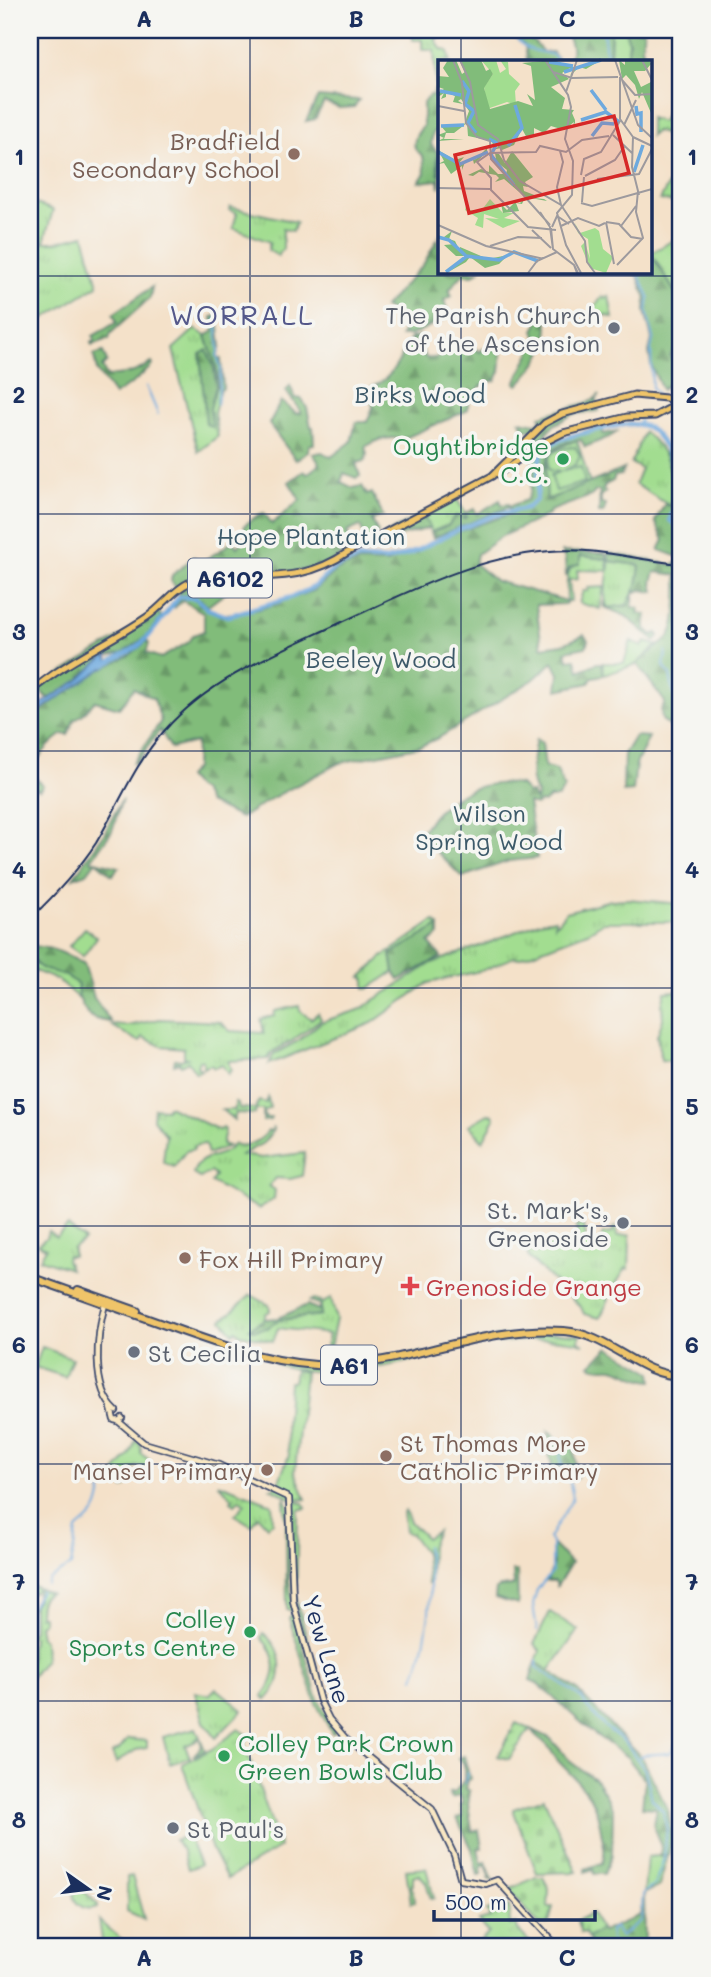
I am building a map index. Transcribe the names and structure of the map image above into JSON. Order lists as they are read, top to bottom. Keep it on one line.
{"streets":{"highway":["A61"],"main road":["A6102","Yew Lane"]},"districts":["WORRALL"],"parks":["Birks Wood","Hope Plantation","Beeley Wood","Wilson Spring Wood"],"places":{"other":["Bradfield Secondary School","The Parish Church of the Ascension","Oughtibridge C.C.","St. Mark's, Grenoside","Fox Hill Primary","St Cecilia","St Thomas More Catholic Primary","Mansel Primary","Colley Sports Centre","Colley Park Crown Green Bowls Club","St Paul's"],"health":["Grenoside Grange"]},"scale_bar":"500 m","north":"right","grid":{"columns":["A","B","C"],"rows":["1","2","3","4","5","6","7","8"]}}
